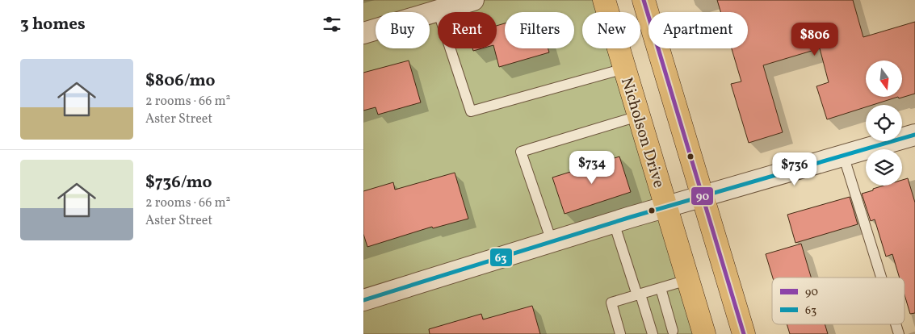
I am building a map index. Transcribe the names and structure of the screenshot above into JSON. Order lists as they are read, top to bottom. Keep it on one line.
{"streets":{"main road":["Nicholson Drive"]},"lines":["transit line 90","transit line 63"],"legend":["90","63"],"north":"bottom","page":{"heading":"3 homes","chip":["Buy","Rent","Filters","New","Apartment"],"price":["$806","$734","$736"],"list":[{"name":"$806/mo","note":"2 rooms · 66 m² · Aster Street"},{"name":"$736/mo","note":"2 rooms · 66 m² · Aster Street"}]}}
